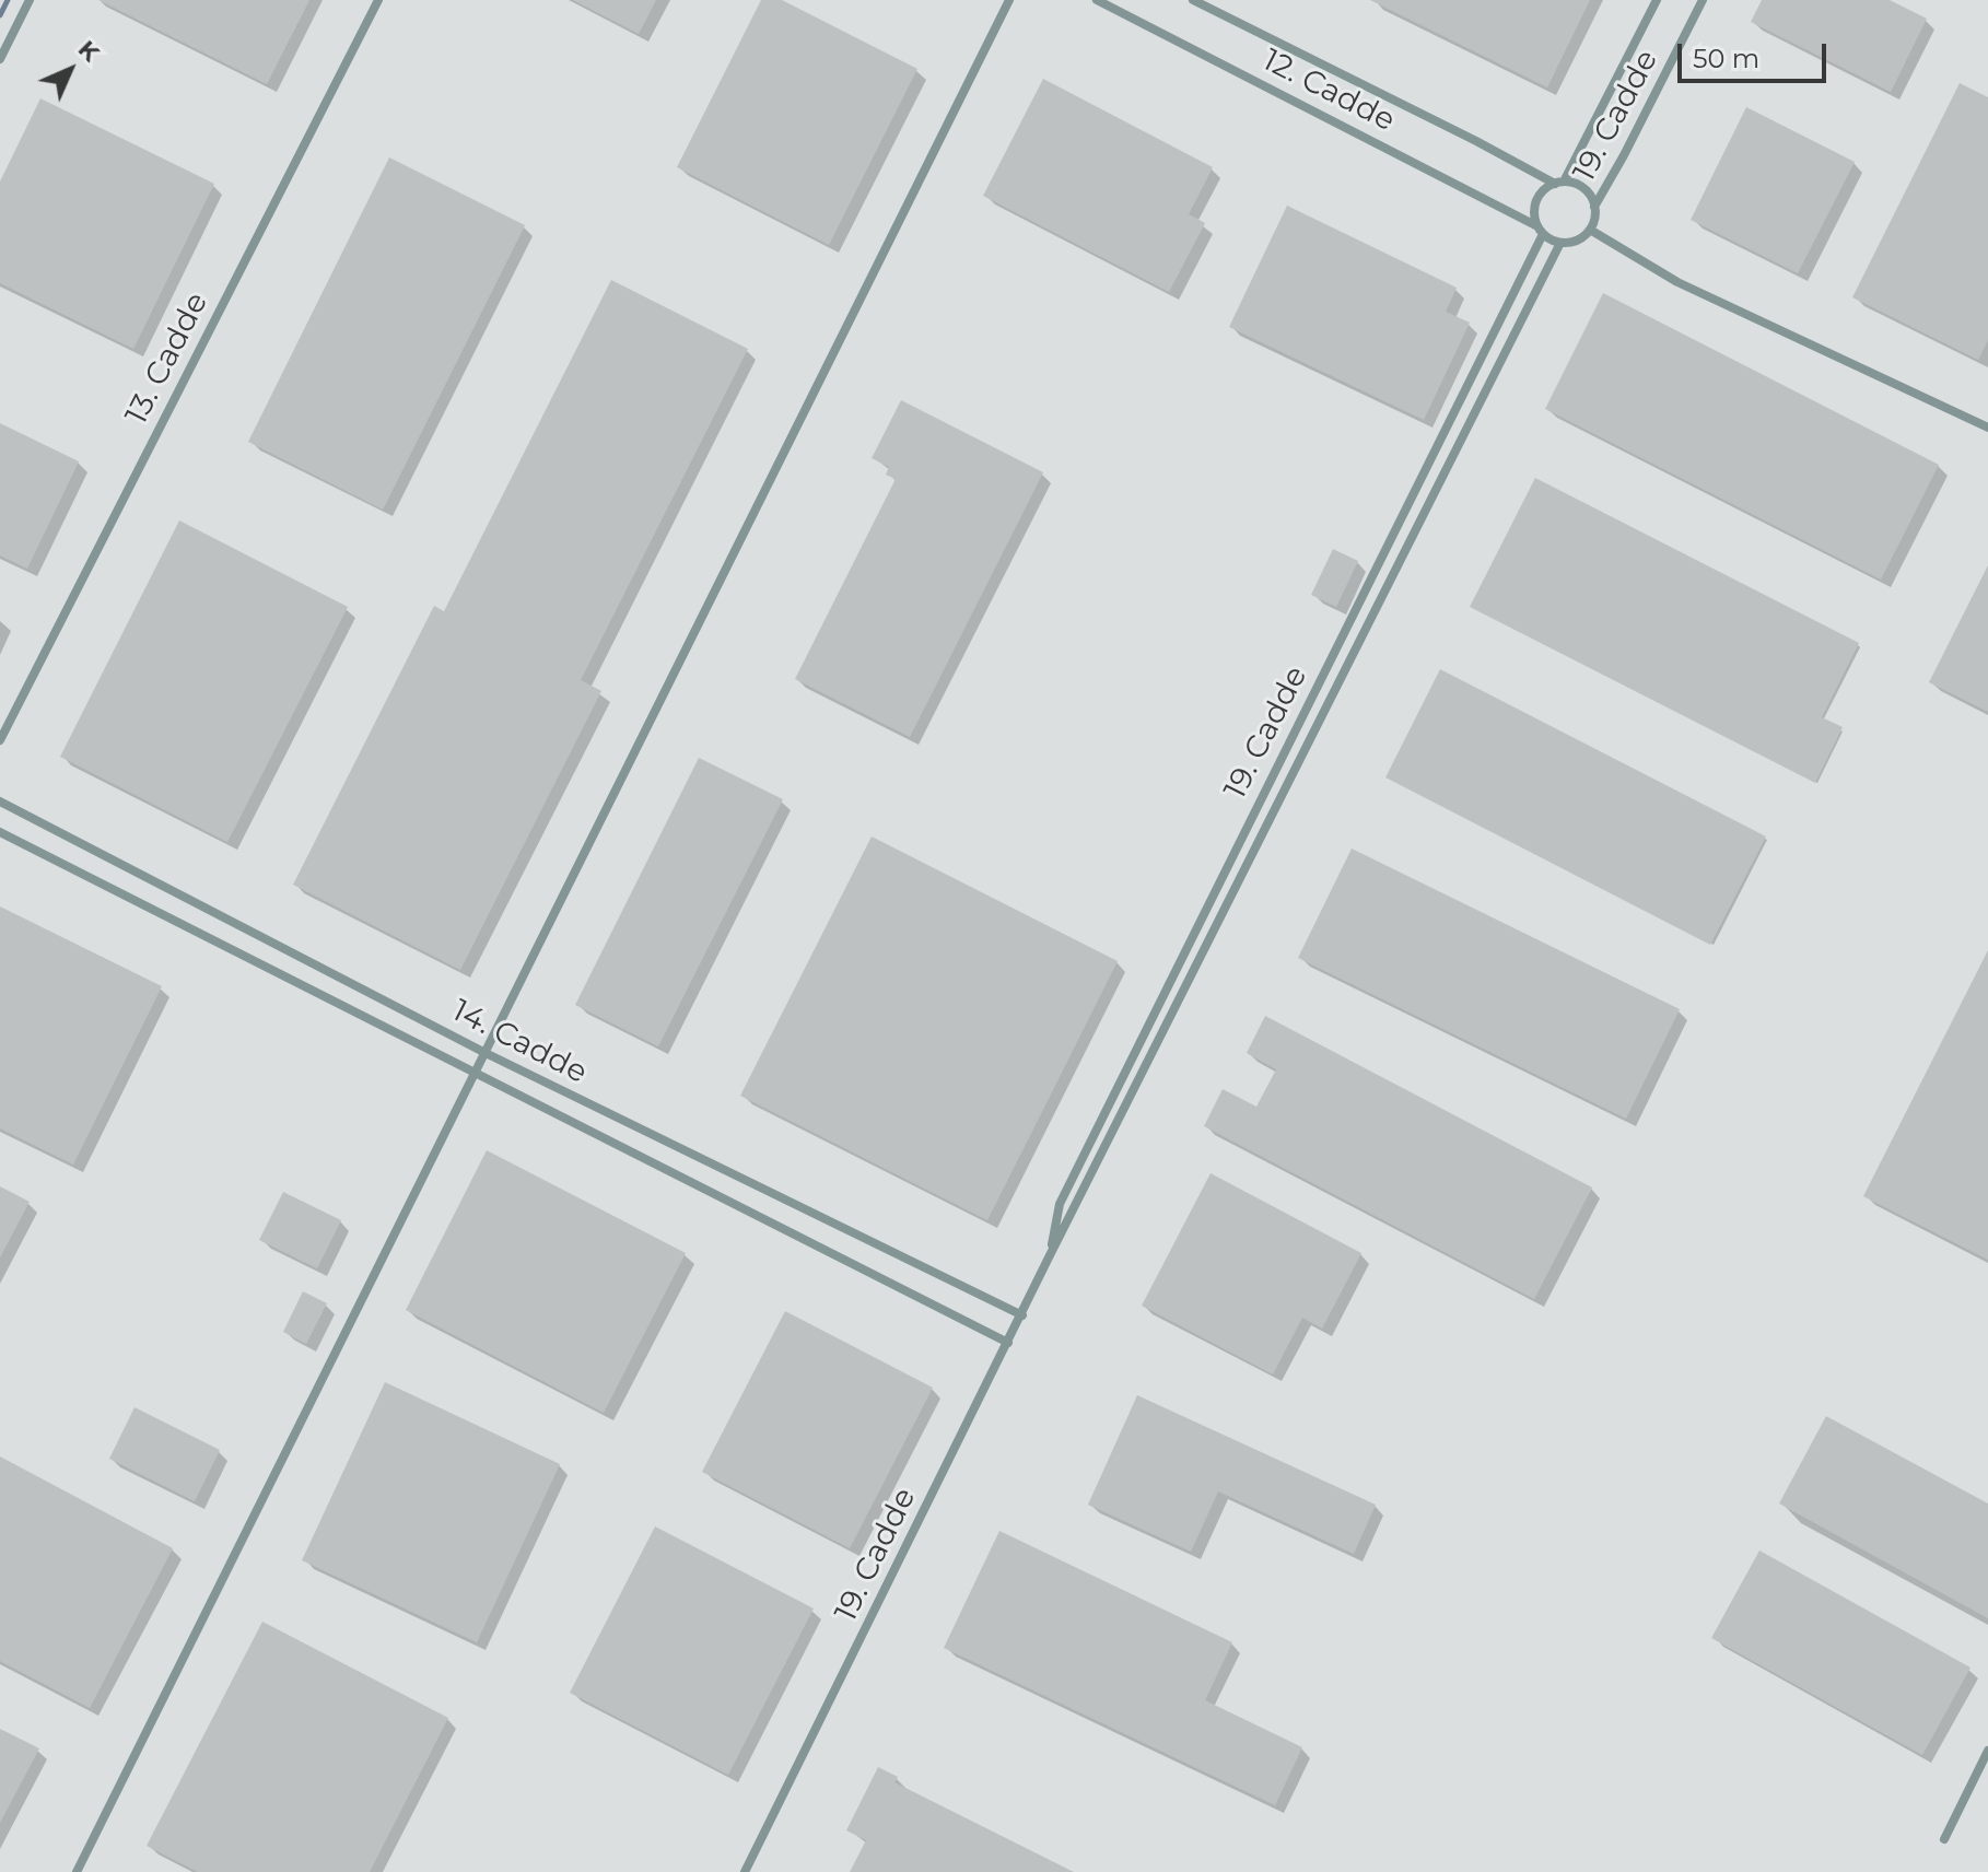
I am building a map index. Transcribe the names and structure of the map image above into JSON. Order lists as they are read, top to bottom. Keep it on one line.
{"streets":{"lane":["12. Cadde","19. Cadde","13. Cadde","14. Cadde"]},"crossings":[["12. Cadde","19. Cadde"],["19. Cadde","14. Cadde"]],"scale_bar":"50 m","north":"top right"}
